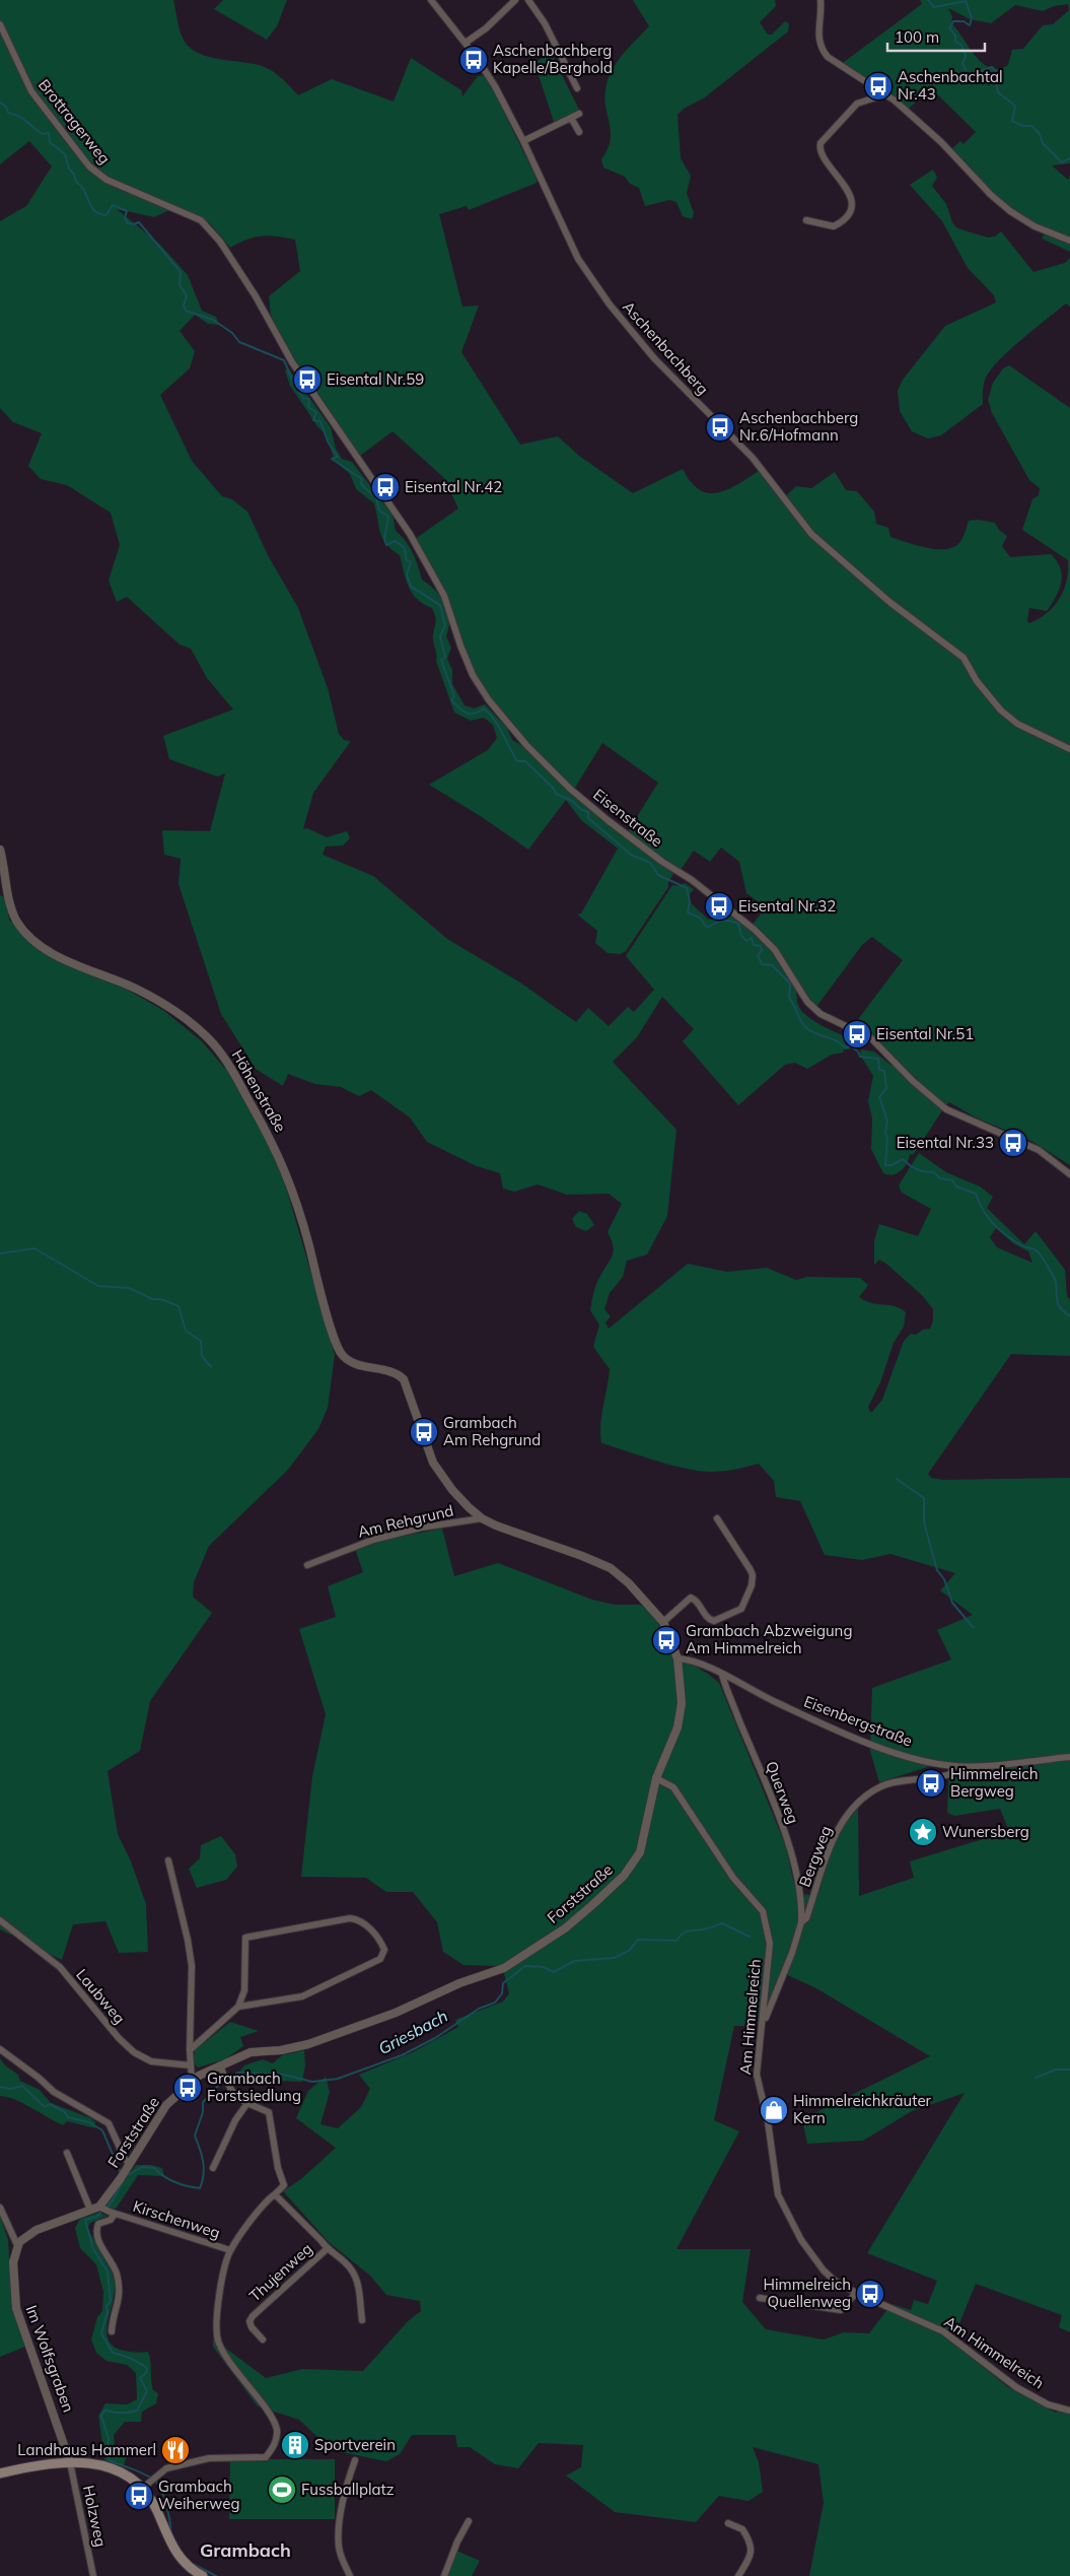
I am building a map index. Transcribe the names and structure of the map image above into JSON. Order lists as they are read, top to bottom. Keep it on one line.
{"streets":{"street":["Brottragerweg","Aschenbachberg","Eisenstraße","Höhenstraße","Am Rehgrund","Eisenbergstraße","Querweg","Bergweg","Forststraße","Laubweg","Am Himmelreich","Kirschenweg","Thujenweg","Im Wolfsgraben","Holzweg"]},"crossings":[["Brottragerweg","Eisenstraße"],["Höhenstraße","Forststraße"],["Am Rehgrund","Forststraße"],["Eisenbergstraße","Querweg"],["Eisenbergstraße","Bergweg"],["Eisenbergstraße","Forststraße"],["Querweg","Bergweg"],["Bergweg","Am Himmelreich"],["Forststraße","Am Himmelreich"],["Forststraße","Kirschenweg"],["Forststraße","Im Wolfsgraben"],["Im Wolfsgraben","Holzweg"]],"districts":["Grambach"],"water":["Griesbach"],"places":{"bus stop":["Aschenbachberg Kapelle/Berghold","Aschenbachtal Nr.43","Eisental Nr.59","Aschenbachberg Nr.6/Hofmann","Eisental Nr.42","Eisental Nr.32","Eisental Nr.51","Eisental Nr.33","Grambach Am Rehgrund","Grambach Abzweigung Am Himmelreich","Himmelreich Bergweg","Grambach Forstsiedlung","Himmelreich Quellenweg","Grambach Weiherweg"],"place":["Wunersberg"],"shop":["Himmelreichkräuter Kern"],"building":["Sportverein"],"restaurant":["Landhaus Hammerl"],"sports":["Fussballplatz"]},"scale_bar":"100 m"}
